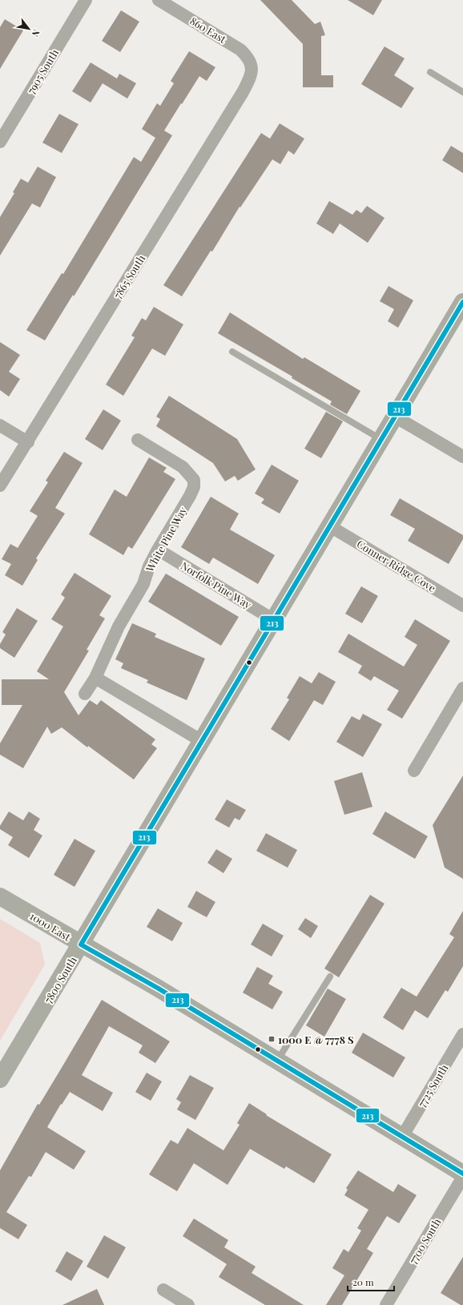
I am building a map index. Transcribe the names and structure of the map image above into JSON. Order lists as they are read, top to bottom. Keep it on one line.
{"streets":{"main road":["1000 East","7800 South"],"street":["860 East","7905 South","7865 South","White Pine Way","Conner Ridge Cove","Norfolk Pine Way","7725 South","7700 South"]},"crossings":[["860 East","7865 South"],["White Pine Way","Norfolk Pine Way"],["Conner Ridge Cove","7800 South"],["Norfolk Pine Way","7800 South"],["1000 East","7800 South"],["1000 East","7725 South"]],"places":{"transit":["1000 E @ 7778 S"]},"lines":["transit line 213"],"scale_bar":"20 m","north":"bottom right"}
